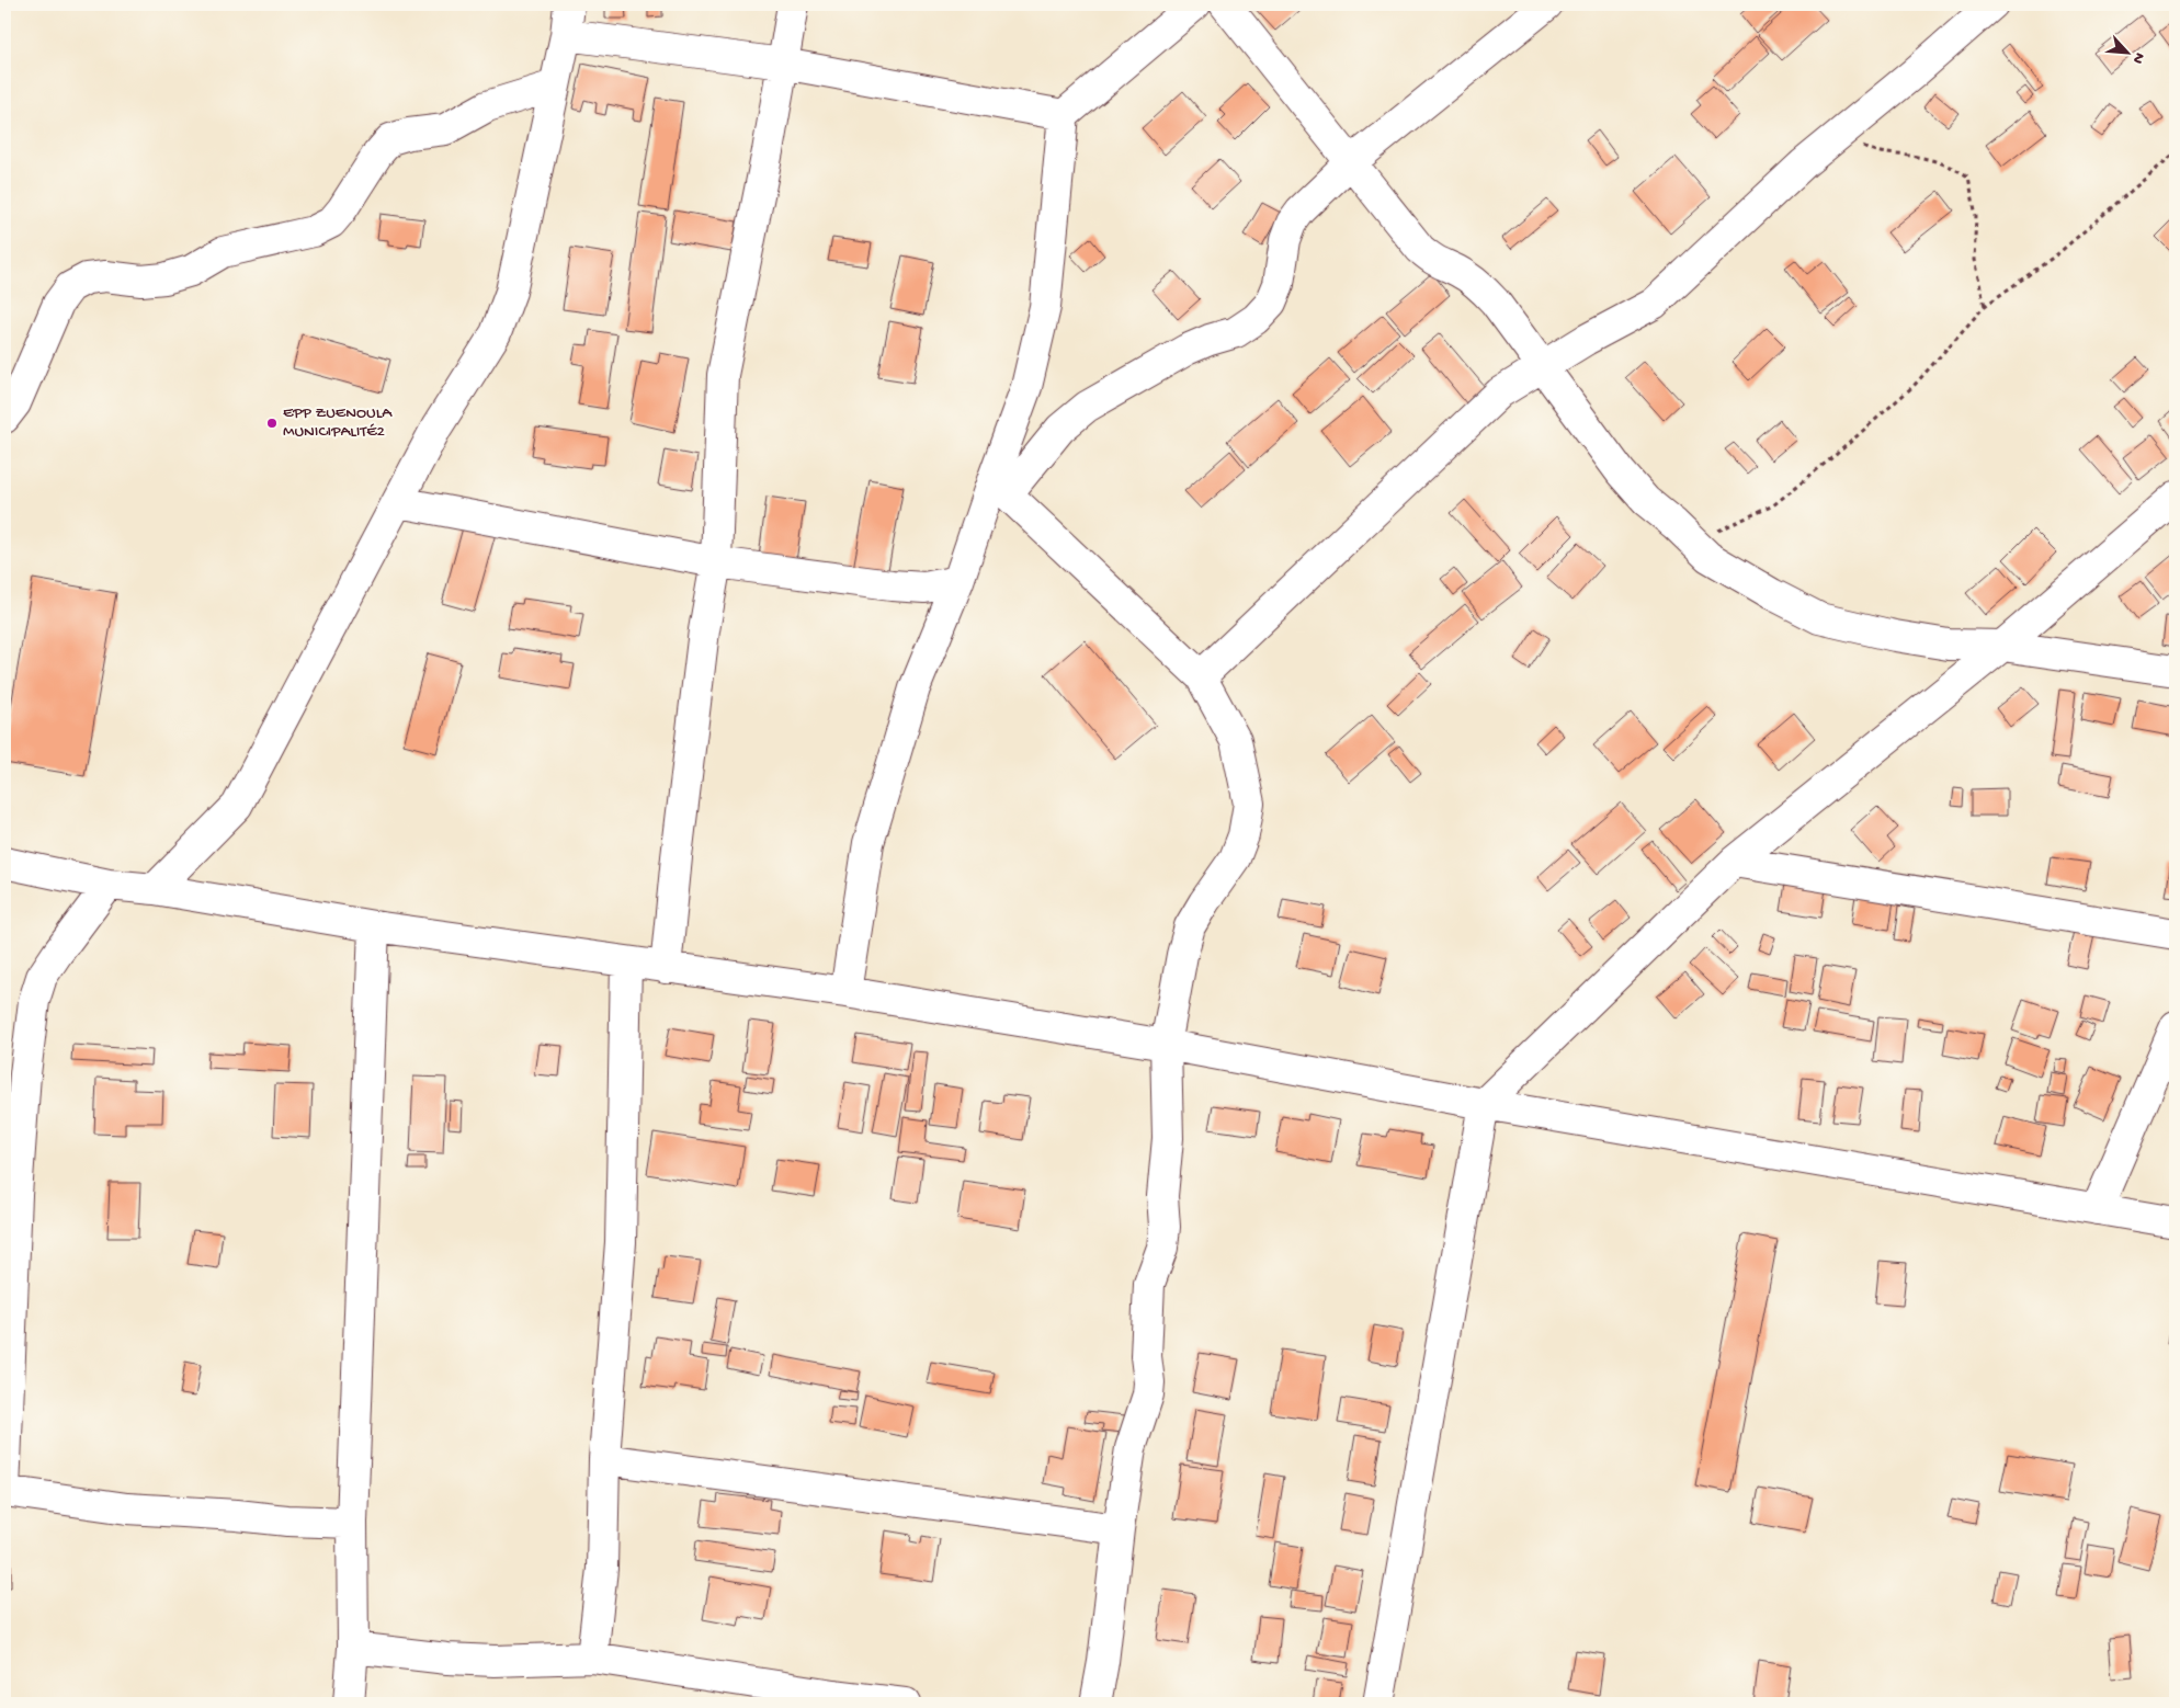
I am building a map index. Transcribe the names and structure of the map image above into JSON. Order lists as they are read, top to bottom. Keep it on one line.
{"places":["EPP ZUENOULA MUNICIPALITÉ2"],"north":"bottom right"}
